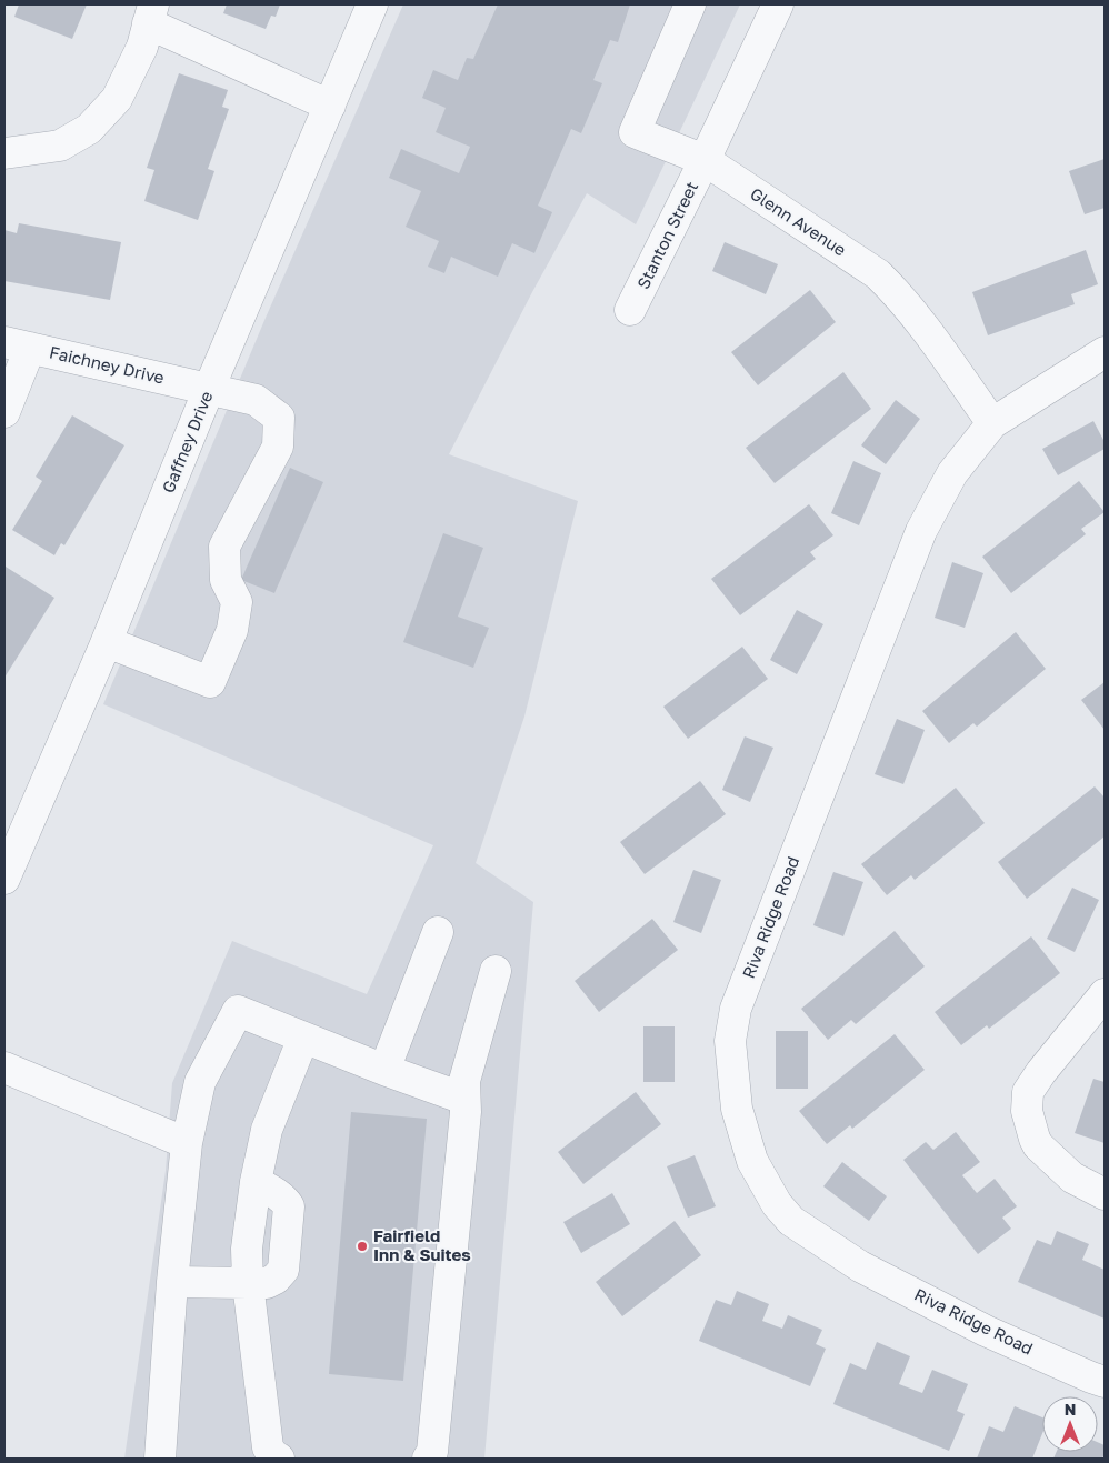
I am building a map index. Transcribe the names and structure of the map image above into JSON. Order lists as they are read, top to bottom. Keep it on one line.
{"streets":{"street":["Glenn Avenue","Stanton Street","Faichney Drive","Gaffney Drive","Riva Ridge Road"]},"crossings":[["Glenn Avenue","Stanton Street"],["Glenn Avenue","Riva Ridge Road"],["Faichney Drive","Gaffney Drive"]],"places":["Fairfield Inn & Suites"],"north":"top"}
